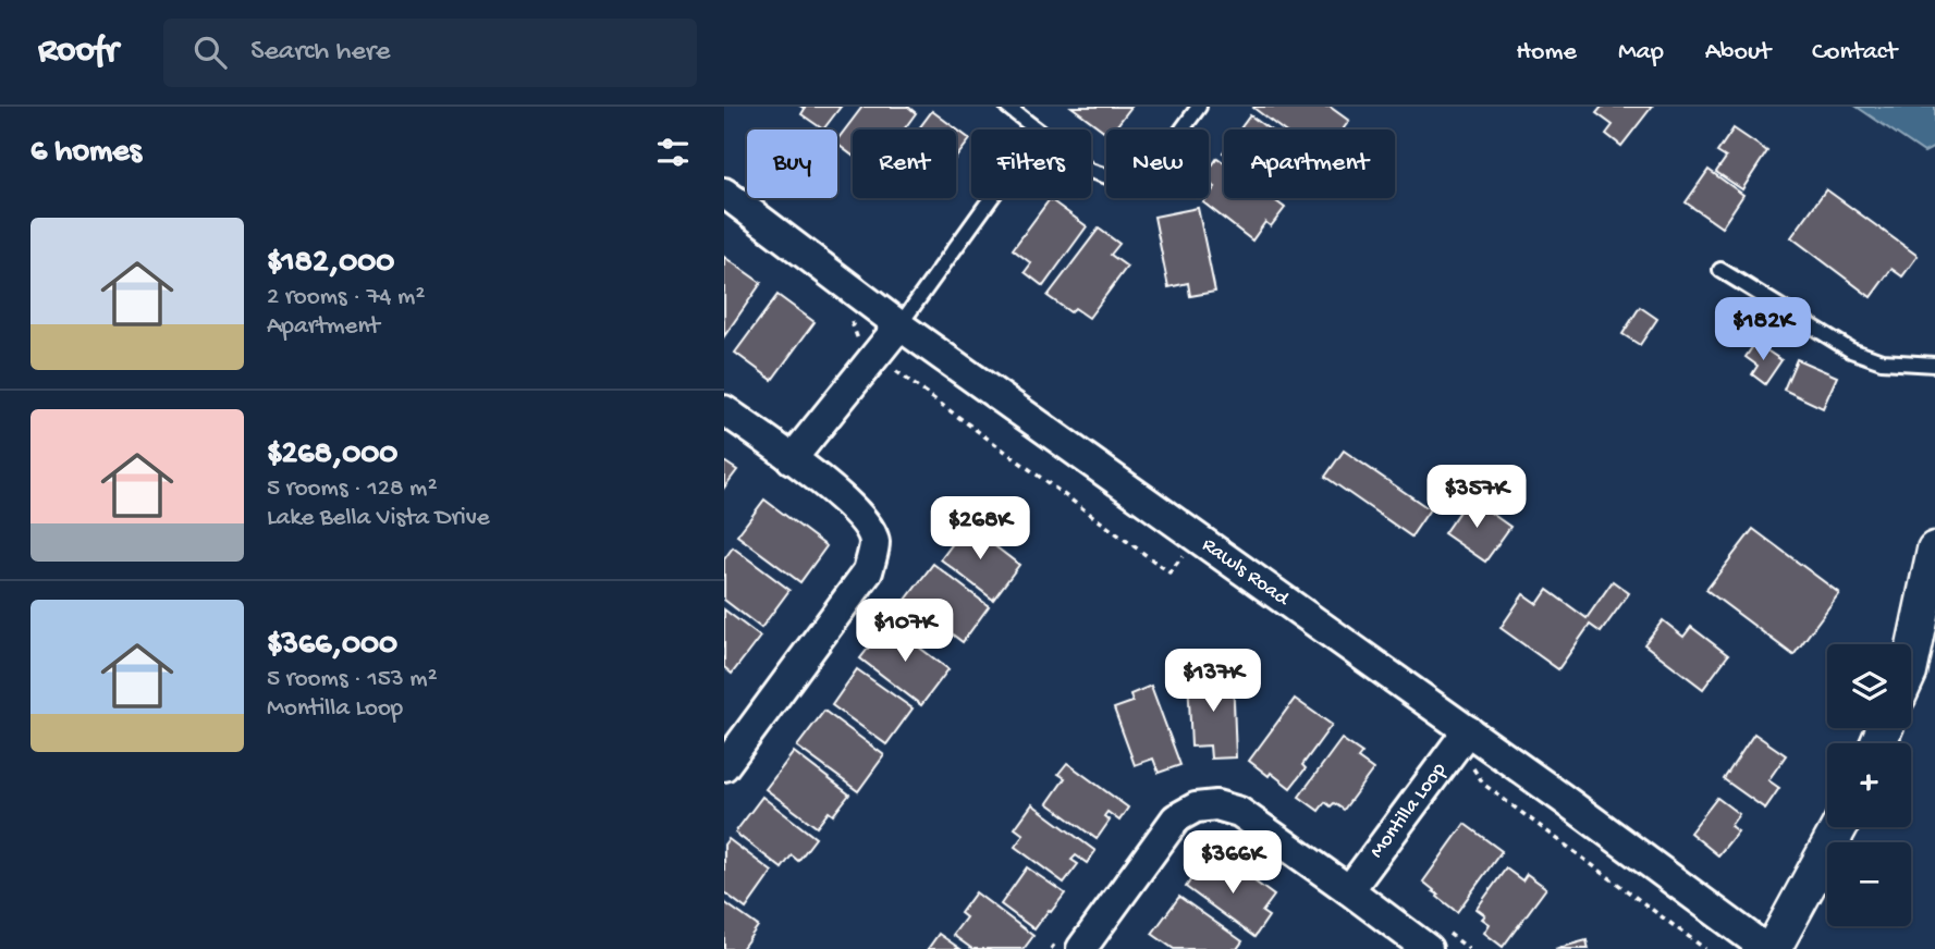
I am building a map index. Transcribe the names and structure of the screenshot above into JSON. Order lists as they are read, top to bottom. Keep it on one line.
{"streets":{"street":["Rawls Road","Montilla Loop"]},"crossings":[["Rawls Road","Montilla Loop"]],"page":{"header":"Roofr","search":"Search here","nav":["Home","Map","About","Contact"],"heading":"6 homes","chip":["Buy","Rent","Filters","New","Apartment"],"list":[{"name":"$182,000","note":"2 rooms · 74 m² · Apartment"},{"name":"$268,000","note":"5 rooms · 128 m² · Lake Bella Vista Drive"},{"name":"$366,000","note":"5 rooms · 153 m² · Montilla Loop"}],"price":["$182K","$357K","$268K","$107K","$137K","$366K"],"map_buttons":["+","−"]}}
